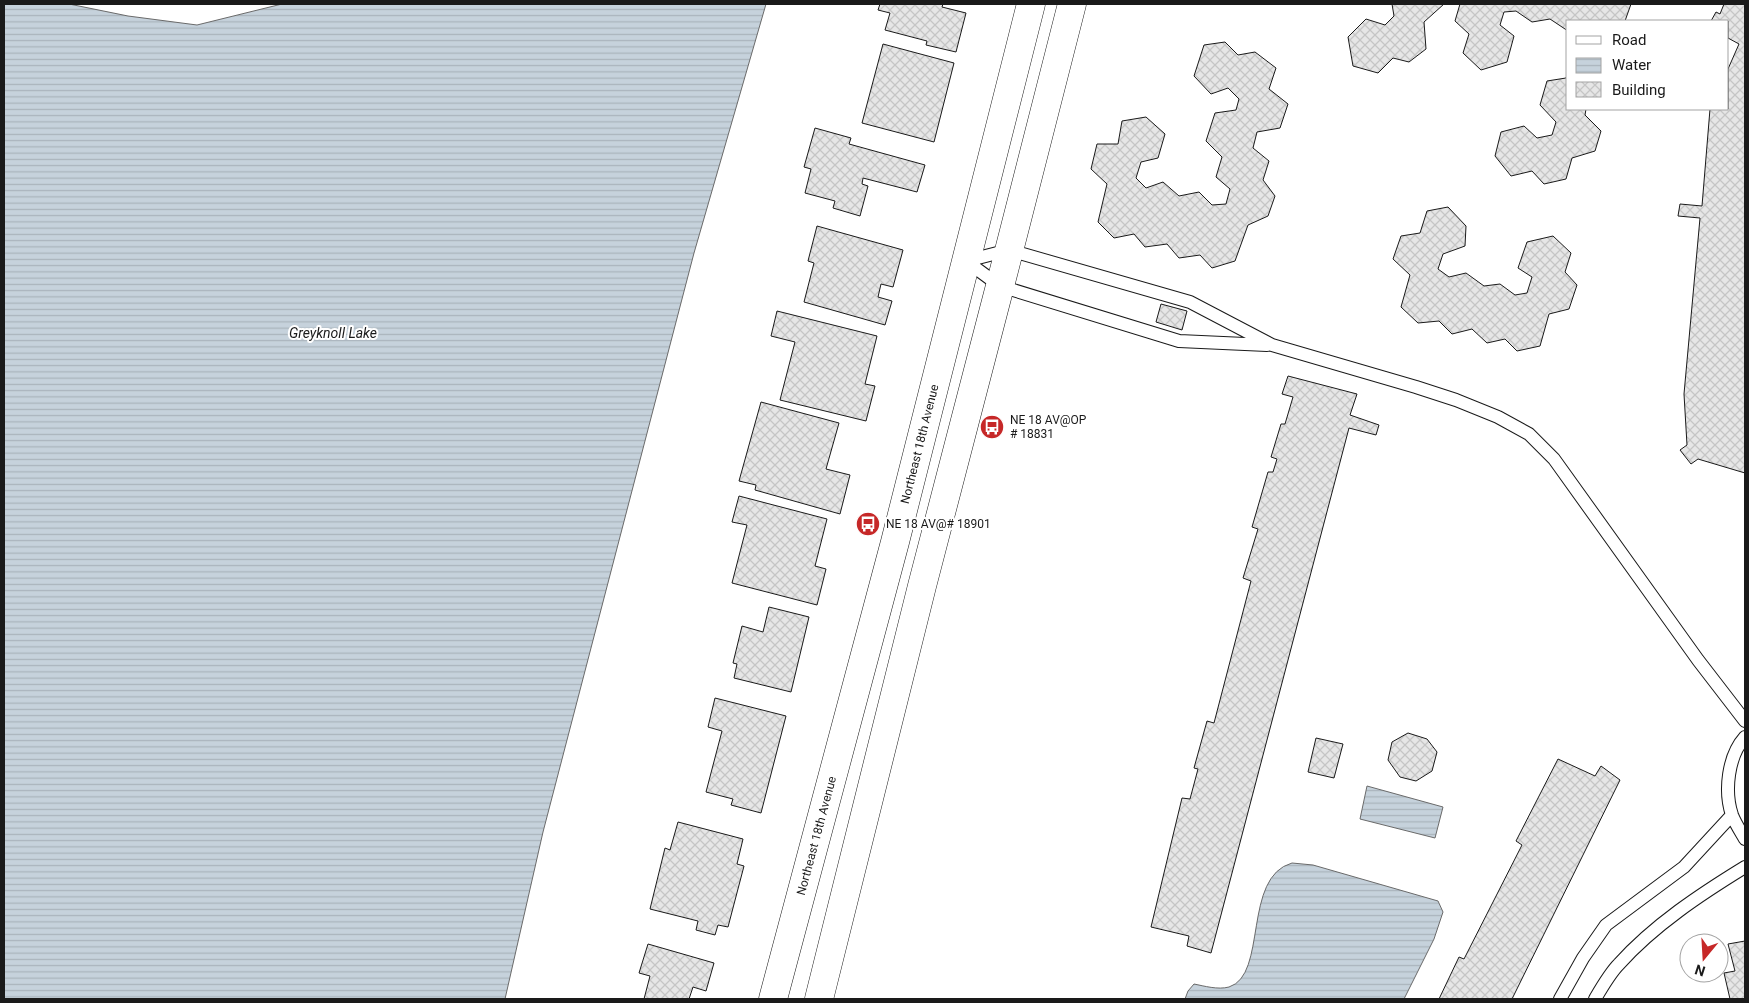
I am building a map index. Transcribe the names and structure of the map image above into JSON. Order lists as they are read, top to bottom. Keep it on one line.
{"streets":{"street":["Northeast 18th Avenue"]},"water":["Greyknoll Lake"],"places":{"bus stop":["NE 18 AV@OP # 18831","NE 18 AV@# 18901"]},"legend":["Road","Water","Building"],"north":"bottom"}
